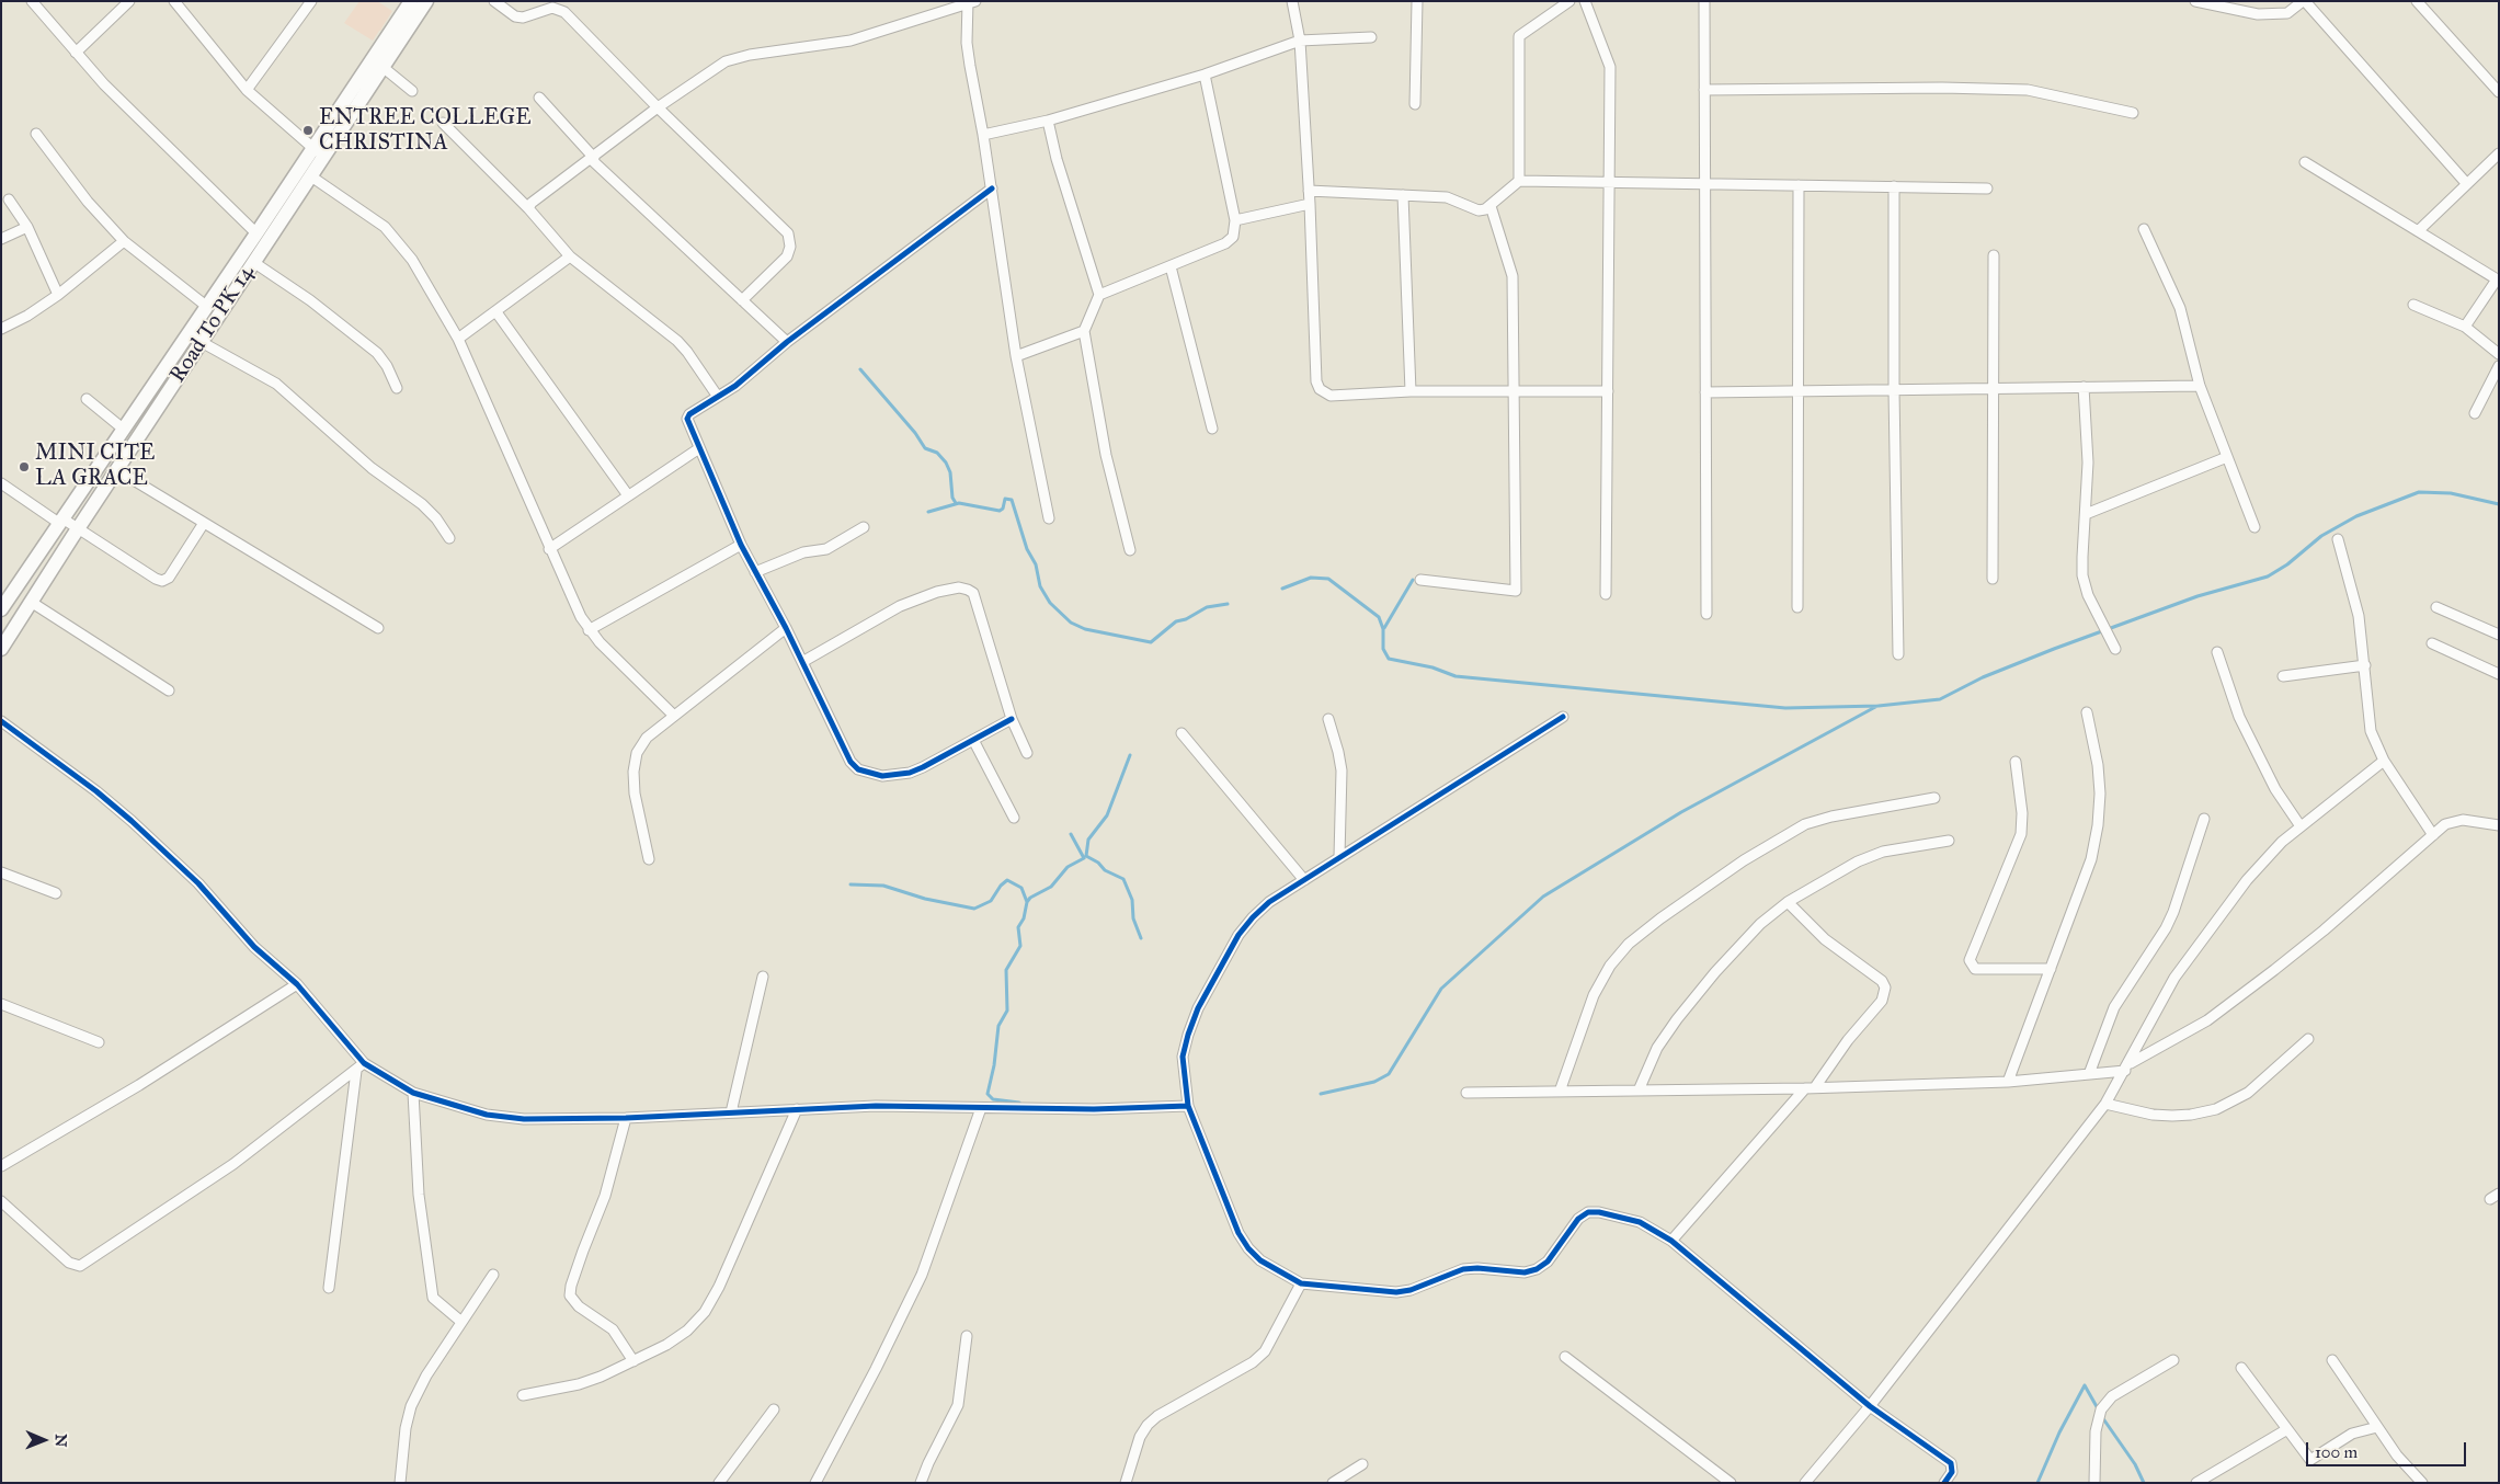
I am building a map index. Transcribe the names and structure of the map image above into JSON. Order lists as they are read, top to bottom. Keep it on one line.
{"streets":{"main road":["Road To PK 14"]},"places":["ENTREE COLLEGE CHRISTINA","MINI CITE LA GRACE"],"scale_bar":"100 m","north":"right"}
